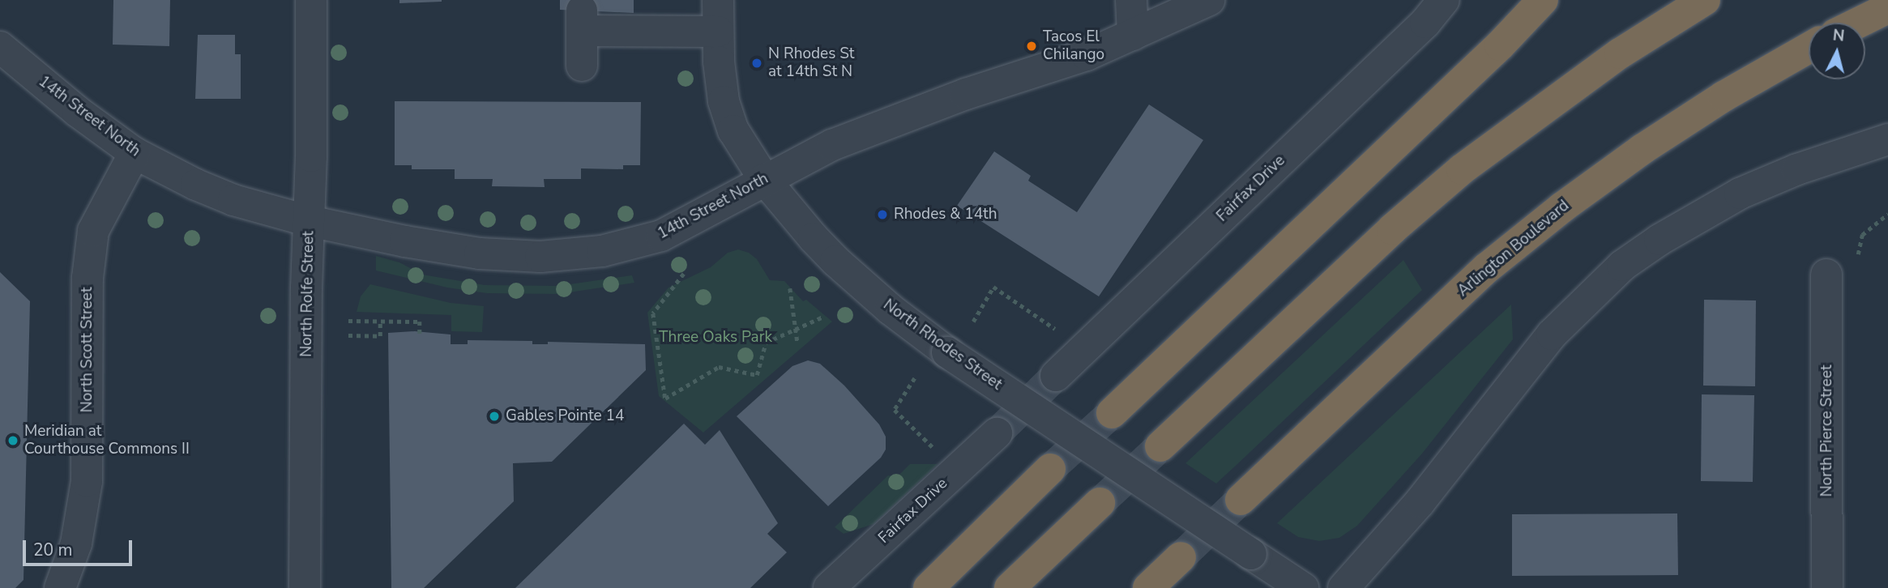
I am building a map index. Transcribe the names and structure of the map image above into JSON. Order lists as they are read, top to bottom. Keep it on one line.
{"streets":{"highway":["Arlington Boulevard"],"street":["14th Street North","Fairfax Drive","North Rolfe Street","North Rhodes Street","North Scott Street","North Pierce Street"]},"crossings":[["14th Street North","North Rolfe Street"],["14th Street North","North Rhodes Street"],["14th Street North","North Scott Street"]],"parks":["Three Oaks Park"],"places":["Tacos El Chilango","N Rhodes St at 14th St N","Rhodes & 14th","Gables Pointe 14","Meridian at Courthouse Commons II"],"scale_bar":"20 m","north":"top"}
